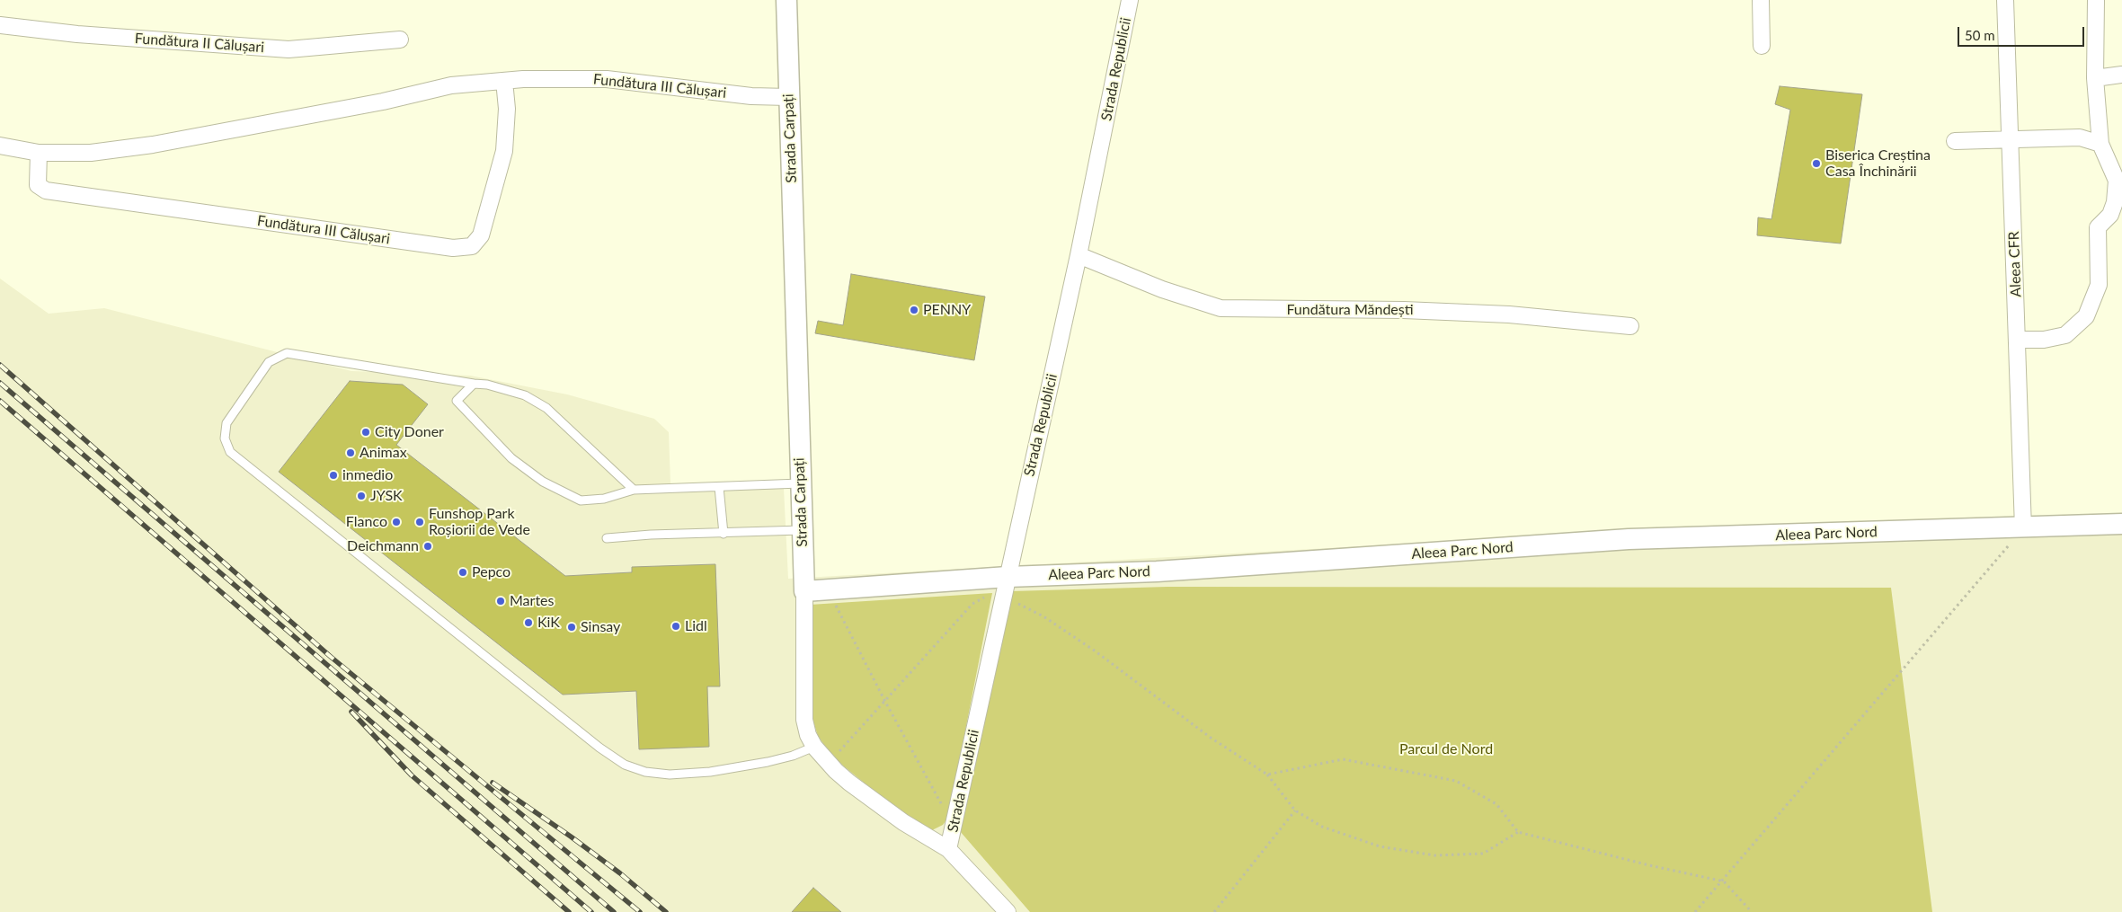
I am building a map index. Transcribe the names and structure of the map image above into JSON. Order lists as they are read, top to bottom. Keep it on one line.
{"streets":{"street":["Fundătura II Călușari","Strada Republicii","Fundătura III Călușari","Strada Carpați","Aleea CFR","Fundătura Măndești","Aleea Parc Nord"]},"crossings":[["Strada Republicii","Strada Carpați"],["Strada Republicii","Fundătura Măndești"],["Strada Republicii","Aleea Parc Nord"],["Fundătura III Călușari","Strada Carpați"],["Strada Carpați","Aleea Parc Nord"],["Aleea CFR","Aleea Parc Nord"]],"parks":["Parcul de Nord"],"places":["Biserica Creștina Casa Închinării","PENNY","City Doner","Animax","inmedio","JYSK","Flanco","Funshop Park Roșiorii de Vede","Deichmann","Pepco","Martes","KiK","Lidl","Sinsay"],"scale_bar":"50 m"}
